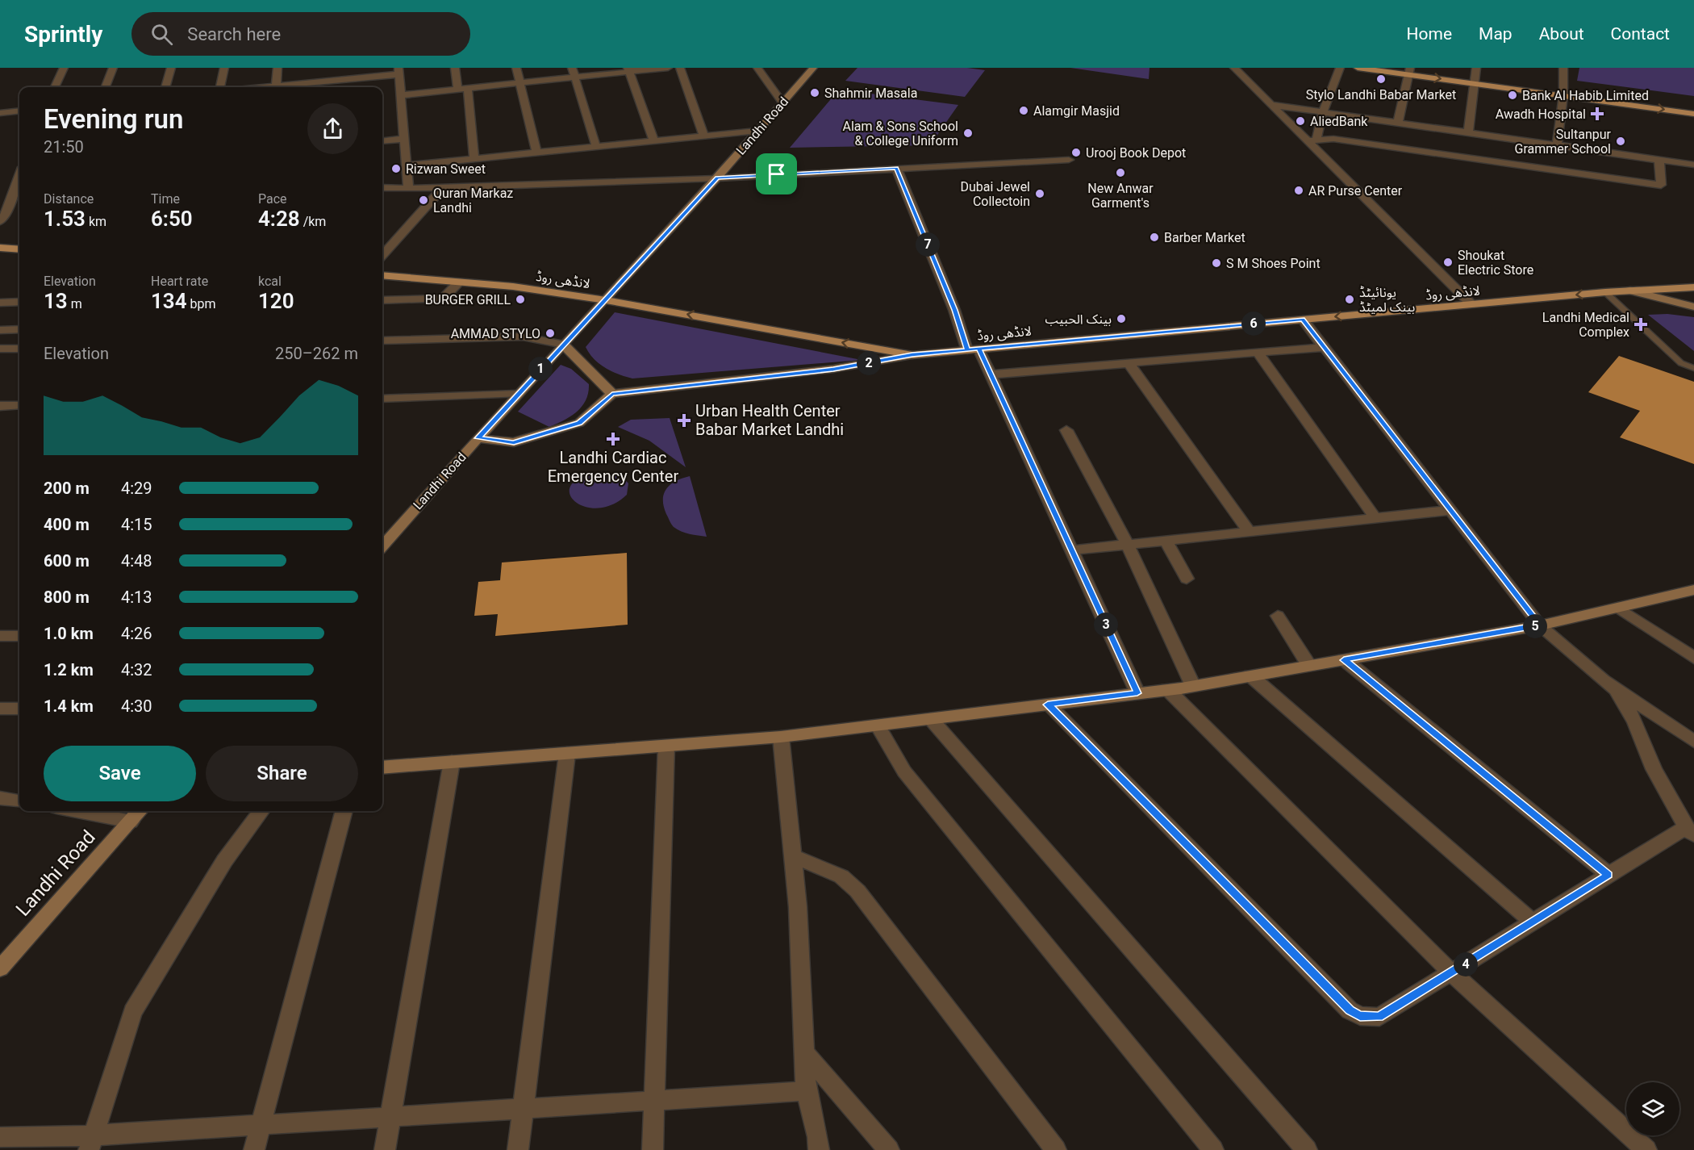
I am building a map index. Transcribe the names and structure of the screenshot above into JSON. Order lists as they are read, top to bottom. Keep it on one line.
{"streets":{"main road":["لانڈھی روڈ"],"street":["Landhi Road"]},"crossings":[["Landhi Road","لانڈھی روڈ"]],"one_way":["لانڈھی روڈ"],"places":{"other":["Stylo Landhi Babar Market","Shahmir Masala","Bank Al Habib Limited","Alamgir Masjid","AliedBank","Alam & Sons School & College Uniform","Sultanpur Grammer School","Urooj Book Depot","Rizwan Sweet","New Anwar Garment's","AR Purse Center","Dubai Jewel Collectoin","Quran Markaz Landhi","Barber Market","Shoukat Electric Store","S M Shoes Point","BURGER GRILL","یونائیٹڈ بینک لمیٹڈ","بينک الحبيب","AMMAD STYLO"],"health":["Awadh Hospital","Landhi Medical Complex","Urban Health Center Babar Market Landhi","Landhi Cardiac Emergency Center"]},"page":{"header":"Sprintly","search":"Search here","nav":["Home","Map","About","Contact"],"heading":["Evening run","21:50"],"stats":[["Distance","1.53 km"],["Time","6:50"],["Pace","4:28 /km"],["Elevation","13 m"],["Heart rate","134 bpm"],["kcal","120"]],"pins":["7","6","2","1","3","5","4"],"chart":["Elevation","250–262 m"],"list":[{"name":"200 m","note":"4:29"},{"name":"400 m","note":"4:15"},{"name":"600 m","note":"4:48"},{"name":"800 m","note":"4:13"},{"name":"1.0 km","note":"4:26"},{"name":"1.2 km","note":"4:32"},{"name":"1.4 km","note":"4:30"}],"buttons":["Save","Share"]}}
